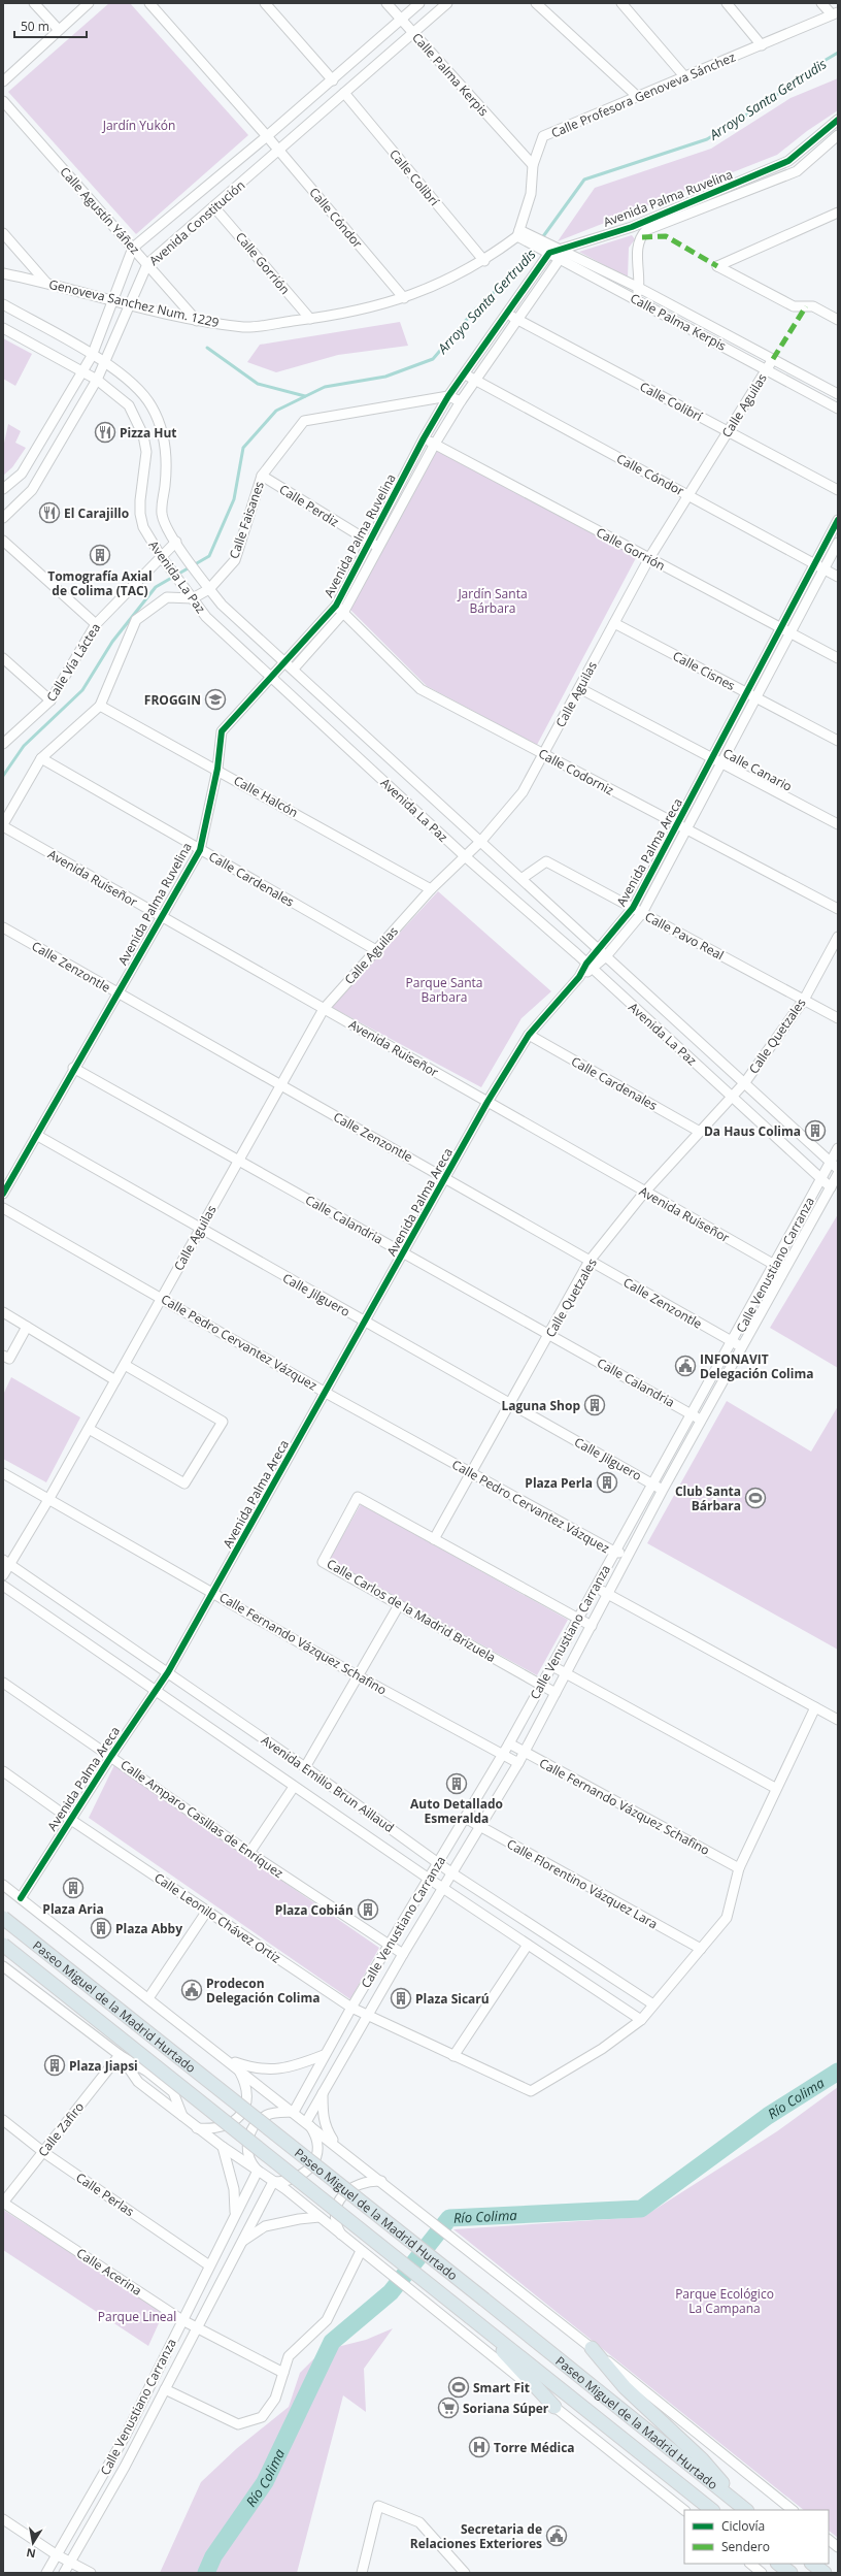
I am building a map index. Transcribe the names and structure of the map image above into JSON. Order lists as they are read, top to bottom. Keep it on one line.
{"streets":{"highway":["Paseo Miguel de la Madrid Hurtado"],"street":["Calle Palma Kerpis","Calle Profesora Genoveva Sánchez","Calle Colibrí","Avenida Palma Ruvelina","Calle Agustín Yáñez","Calle Cóndor","Avenida Constitución","Calle Gorrión","Genoveva Sanchez Num. 1229","Calle Aguilas","Calle Perdiz","Calle Faisanes","Avenida La Paz","Calle Vía Láctea","Calle Cisnes","Calle Canario","Calle Codorniz","Calle Halcón","Avenida Palma Areca","Avenida Ruiseñor","Calle Cardenales","Calle Pavo Real","Calle Zenzontle","Calle Quetzales","Calle Calandria","Calle Venustiano Carranza","Calle Jilguero","Calle Pedro Cervantez Vázquez","Calle Carlos de la Madrid Brizuela","Calle Fernando Vázquez Schafino","Avenida Emilio Brun Aillaud","Calle Amparo Casillas de Enríquez","Calle Florentino Vázquez Lara","Calle Leonilo Chávez Ortiz","Calle Zafiro","Calle Perlas","Calle Acerina"]},"crossings":[["Calle Palma Kerpis","Calle Profesora Genoveva Sánchez"],["Calle Palma Kerpis","Avenida Palma Ruvelina"],["Calle Palma Kerpis","Avenida Constitución"],["Calle Palma Kerpis","Genoveva Sanchez Num. 1229"],["Calle Palma Kerpis","Calle Aguilas"],["Calle Profesora Genoveva Sánchez","Genoveva Sanchez Num. 1229"],["Calle Colibrí","Avenida Palma Ruvelina"],["Calle Colibrí","Avenida Constitución"],["Calle Colibrí","Genoveva Sanchez Num. 1229"],["Calle Colibrí","Calle Aguilas"],["Avenida Palma Ruvelina","Calle Cóndor"],["Avenida Palma Ruvelina","Calle Gorrión"],["Avenida Palma Ruvelina","Calle Perdiz"],["Avenida Palma Ruvelina","Calle Faisanes"],["Avenida Palma Ruvelina","Avenida La Paz"],["Avenida Palma Ruvelina","Calle Codorniz"],["Avenida Palma Ruvelina","Calle Halcón"],["Avenida Palma Ruvelina","Avenida Ruiseñor"],["Avenida Palma Ruvelina","Calle Cardenales"],["Avenida Palma Ruvelina","Calle Zenzontle"],["Avenida Palma Ruvelina","Calle Calandria"],["Avenida Palma Ruvelina","Calle Jilguero"],["Calle Agustín Yáñez","Avenida Constitución"],["Calle Agustín Yáñez","Genoveva Sanchez Num. 1229"],["Calle Cóndor","Avenida Constitución"],["Calle Cóndor","Genoveva Sanchez Num. 1229"],["Calle Cóndor","Calle Aguilas"],["Calle Cóndor","Avenida Palma Areca"],["Avenida Constitución","Calle Gorrión"],["Avenida Constitución","Genoveva Sanchez Num. 1229"],["Avenida Constitución","Avenida La Paz"],["Calle Gorrión","Genoveva Sanchez Num. 1229"],["Calle Gorrión","Calle Aguilas"],["Calle Gorrión","Avenida Palma Areca"],["Calle Aguilas","Avenida La Paz"],["Calle Aguilas","Calle Cisnes"],["Calle Aguilas","Calle Canario"],["Calle Aguilas","Calle Codorniz"],["Calle Aguilas","Calle Halcón"],["Calle Aguilas","Avenida Ruiseñor"],["Calle Aguilas","Calle Cardenales"],["Calle Aguilas","Calle Zenzontle"],["Calle Aguilas","Calle Calandria"],["Calle Aguilas","Calle Jilguero"],["Calle Aguilas","Calle Pedro Cervantez Vázquez"],["Calle Aguilas","Calle Fernando Vázquez Schafino"],["Calle Aguilas","Avenida Emilio Brun Aillaud"],["Calle Perdiz","Calle Faisanes"],["Calle Faisanes","Avenida La Paz"],["Avenida La Paz","Calle Vía Láctea"],["Avenida La Paz","Avenida Palma Areca"],["Avenida La Paz","Calle Pavo Real"],["Avenida La Paz","Calle Quetzales"],["Avenida La Paz","Calle Venustiano Carranza"],["Calle Cisnes","Avenida Palma Areca"],["Calle Canario","Avenida Palma Areca"],["Calle Codorniz","Avenida Palma Areca"],["Avenida Palma Areca","Avenida Ruiseñor"],["Avenida Palma Areca","Calle Cardenales"],["Avenida Palma Areca","Calle Pavo Real"],["Avenida Palma Areca","Calle Zenzontle"],["Avenida Palma Areca","Calle Calandria"],["Avenida Palma Areca","Calle Jilguero"],["Avenida Palma Areca","Calle Pedro Cervantez Vázquez"],["Avenida Palma Areca","Calle Fernando Vázquez Schafino"],["Avenida Palma Areca","Avenida Emilio Brun Aillaud"],["Avenida Palma Areca","Calle Amparo Casillas de Enríquez"],["Avenida Palma Areca","Calle Leonilo Chávez Ortiz"],["Avenida Ruiseñor","Calle Quetzales"],["Avenida Ruiseñor","Calle Venustiano Carranza"],["Calle Cardenales","Calle Quetzales"],["Calle Pavo Real","Calle Quetzales"],["Calle Zenzontle","Calle Quetzales"],["Calle Zenzontle","Calle Venustiano Carranza"],["Calle Quetzales","Calle Calandria"],["Calle Quetzales","Calle Jilguero"],["Calle Quetzales","Calle Pedro Cervantez Vázquez"],["Calle Quetzales","Calle Carlos de la Madrid Brizuela"],["Calle Calandria","Calle Venustiano Carranza"],["Calle Venustiano Carranza","Calle Jilguero"],["Calle Venustiano Carranza","Calle Pedro Cervantez Vázquez"],["Calle Venustiano Carranza","Calle Carlos de la Madrid Brizuela"],["Calle Venustiano Carranza","Calle Fernando Vázquez Schafino"],["Calle Venustiano Carranza","Avenida Emilio Brun Aillaud"],["Calle Venustiano Carranza","Calle Amparo Casillas de Enríquez"],["Calle Venustiano Carranza","Calle Florentino Vázquez Lara"],["Calle Venustiano Carranza","Calle Leonilo Chávez Ortiz"],["Calle Venustiano Carranza","Calle Perlas"],["Calle Venustiano Carranza","Calle Acerina"],["Avenida Emilio Brun Aillaud","Calle Leonilo Chávez Ortiz"],["Calle Zafiro","Calle Perlas"],["Calle Zafiro","Calle Acerina"]],"water":["Arroyo Santa Gertrudis","Río Colima"],"parks":["Jardín Yukón","Jardín Santa Bárbara","Parque Santa Barbara","Parque Ecológico La Campana","Parque Lineal"],"places":{"restaurant":["Pizza Hut","El Carajillo"],"building":["Tomografía Axial de Colima (TAC)","Da Haus Colima","Laguna Shop","Plaza Perla","Auto Detallado Esmeralda","Plaza Aria","Plaza Cobián","Plaza Abby","Plaza Sicarú","Plaza Jiapsi"],"school or university":["FROGGIN"],"public building":["INFONAVIT Delegación Colima","Prodecon Delegación Colima","Secretaria de Relaciones Exteriores"],"sports":["Club Santa Bárbara","Smart Fit"],"supermarket":["Soriana Súper"],"hospital":["Torre Médica"]},"legend":["Ciclovía","Sendero"],"scale_bar":"50 m","north":"bottom"}
